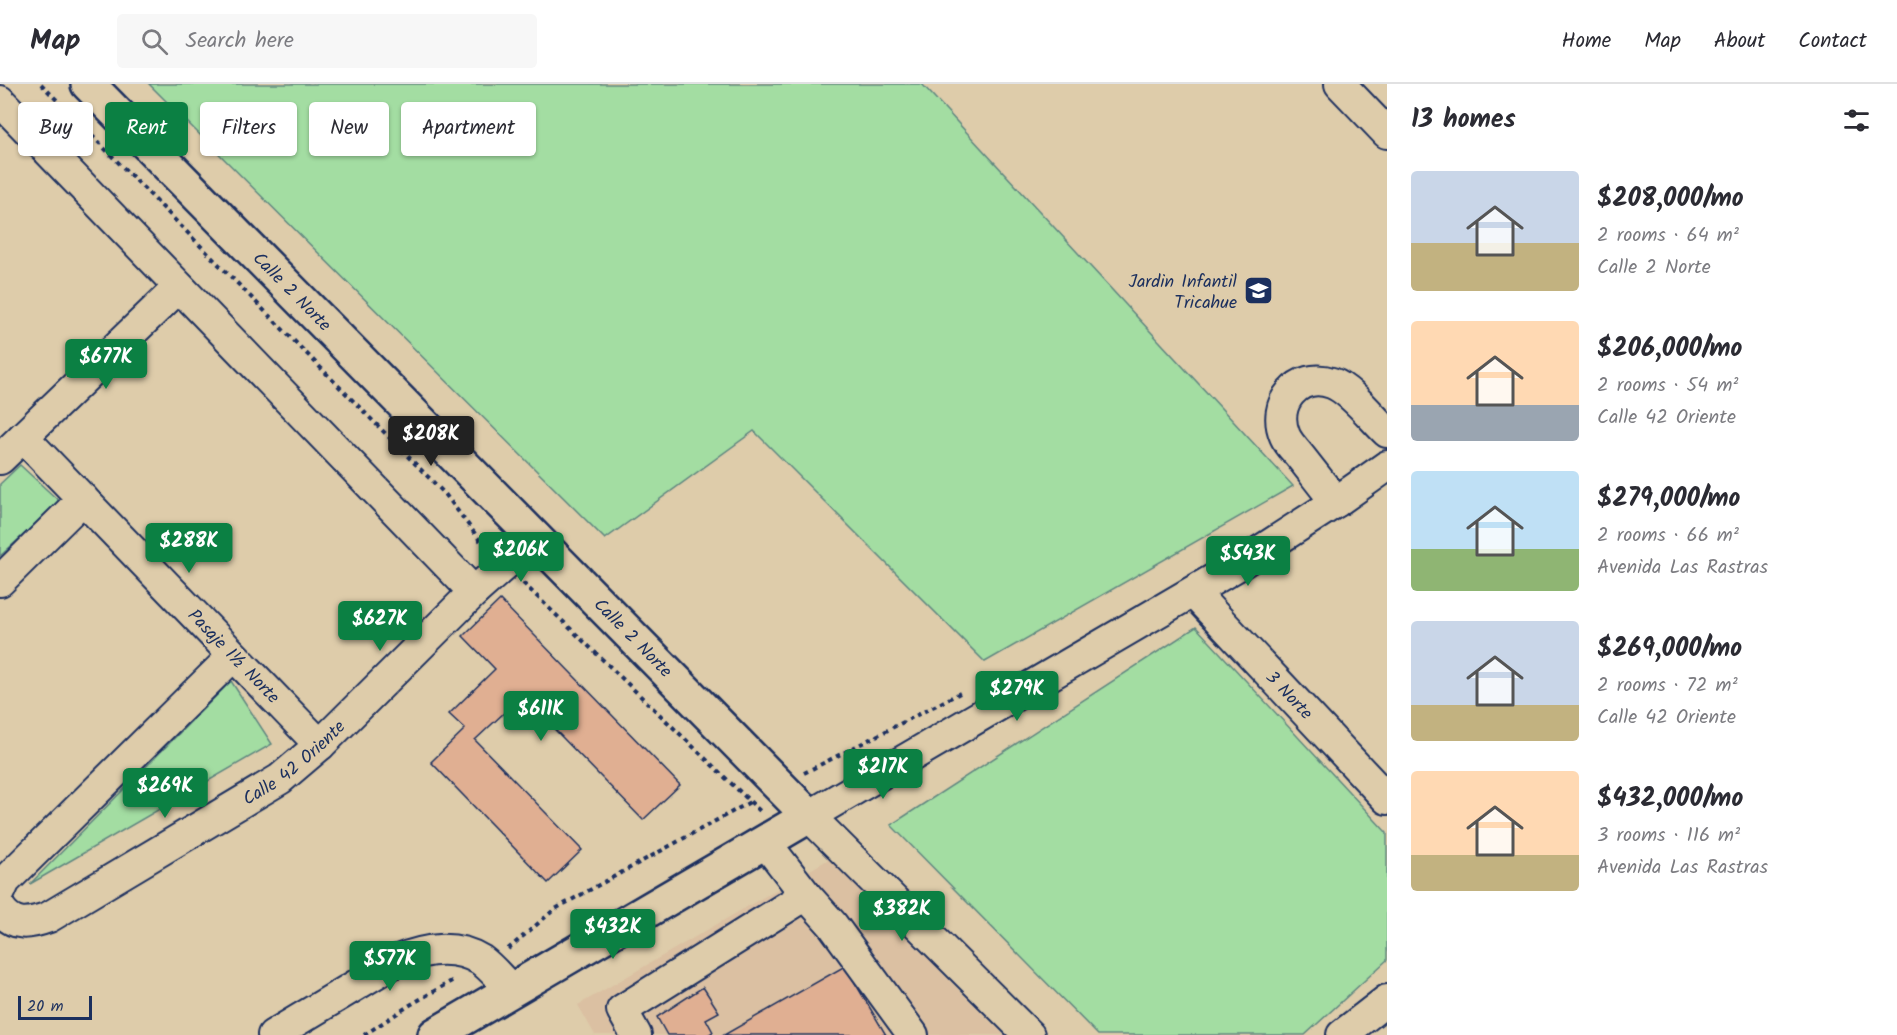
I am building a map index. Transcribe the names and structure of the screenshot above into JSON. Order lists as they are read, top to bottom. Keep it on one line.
{"streets":{"main road":["Calle 2 Norte"],"street":["Pasaje 1½ Norte","3 Norte","Calle 42 Oriente"]},"crossings":[["Calle 2 Norte","Calle 42 Oriente"],["Pasaje 1½ Norte","Calle 42 Oriente"]],"places":{"school or university":["Jardin Infantil Tricahue"]},"scale_bar":"20 m","page":{"header":"Map","search":"Search here","nav":["Home","Map","About","Contact"],"heading":"13 homes","chip":["Buy","Rent","Filters","New","Apartment"],"list":[{"name":"$208,000/mo","note":"2 rooms · 64 m² · Calle 2 Norte"},{"name":"$206,000/mo","note":"2 rooms · 54 m² · Calle 42 Oriente"},{"name":"$279,000/mo","note":"2 rooms · 66 m² · Avenida Las Rastras"},{"name":"$269,000/mo","note":"2 rooms · 72 m² · Calle 42 Oriente"},{"name":"$432,000/mo","note":"3 rooms · 116 m² · Avenida Las Rastras"}],"price":["$677K","$208K","$288K","$206K","$543K","$627K","$279K","$611K","$217K","$269K","$382K","$432K","$577K"],"scale":"20 m"}}
